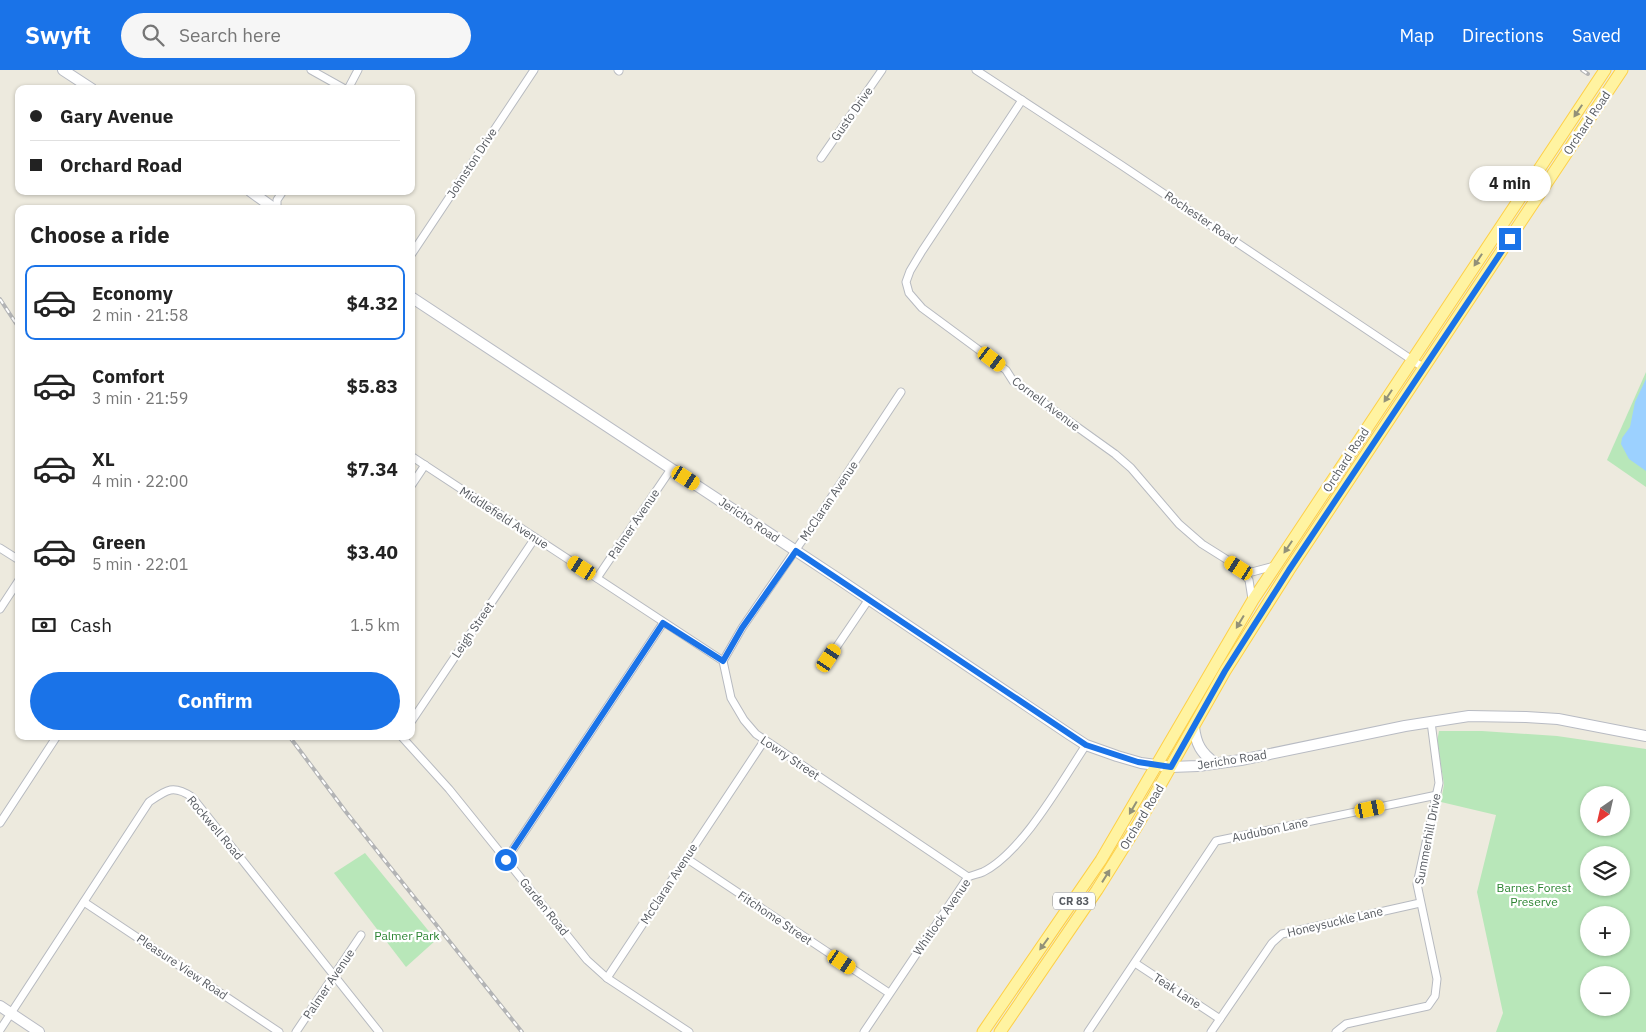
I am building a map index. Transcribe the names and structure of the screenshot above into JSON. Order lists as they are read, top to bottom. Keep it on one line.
{"streets":{"main road":["Orchard Road","Jericho Road","CR 83"],"street":["Gusto Drive","Johnston Drive","Rochester Road","Cornell Avenue","McClaran Avenue","Middlefield Avenue","Palmer Avenue","Leigh Street","Lowry Street","Rockwell Road","Audubon Lane","Summerhill Drive","Garden Road","Whitlock Avenue","Fitchome Street","Honeysuckle Lane","Pleasure View Road","Teak Lane"]},"crossings":[["Orchard Road","Rochester Road"],["Orchard Road","Cornell Avenue"],["Orchard Road","Jericho Road"],["Rochester Road","Cornell Avenue"],["McClaran Avenue","Jericho Road"],["McClaran Avenue","Lowry Street"],["McClaran Avenue","Garden Road"],["McClaran Avenue","Fitchome Street"],["Middlefield Avenue","Palmer Avenue"],["Middlefield Avenue","Leigh Street"],["Jericho Road","Palmer Avenue"],["Jericho Road","Summerhill Drive"],["Jericho Road","Whitlock Avenue"],["Palmer Avenue","Rockwell Road"],["Lowry Street","Whitlock Avenue"],["Rockwell Road","Pleasure View Road"],["Audubon Lane","Summerhill Drive"],["Audubon Lane","Teak Lane"],["Summerhill Drive","Honeysuckle Lane"],["Whitlock Avenue","Fitchome Street"],["Honeysuckle Lane","Teak Lane"]],"parks":["Barnes Forest Preserve","Palmer Park"],"north":"bottom left","page":{"header":"Swyft","search":"Search here","nav":["Map","Directions","Saved"],"banner":["Gary Avenue","Orchard Road"],"bubble":"4 min","heading":"Choose a ride","list":[{"name":"Economy","note":"2 min · 21:58","value":"$4.32"},{"name":"Comfort","note":"3 min · 21:59","value":"$5.83"},{"name":"XL","note":"4 min · 22:00","value":"$7.34"},{"name":"Green","note":"5 min · 22:01","value":"$3.40"}],"pay":["Cash","1.5 km"],"buttons":"Confirm","map_buttons":["+","−"]}}
